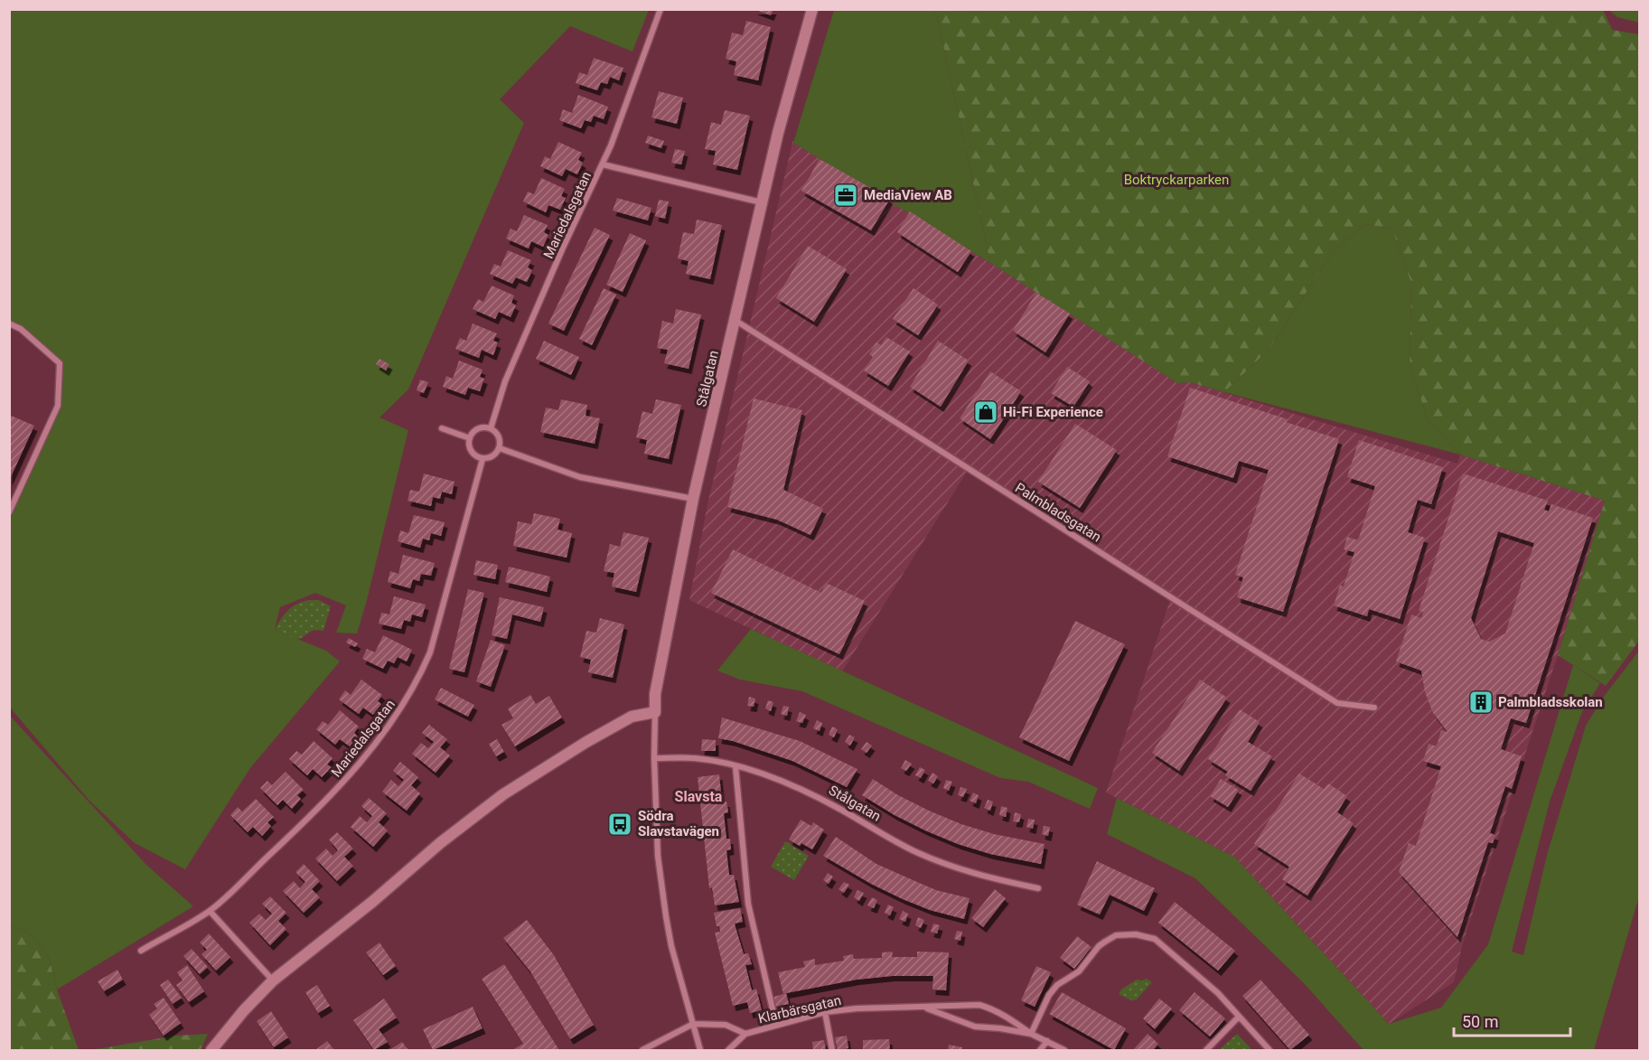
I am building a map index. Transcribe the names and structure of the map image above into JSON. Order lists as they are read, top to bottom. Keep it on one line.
{"streets":{"street":["Mariedalsgatan","Stålgatan","Palmbladsgatan","Klarbärsgatan"]},"crossings":[["Stålgatan","Palmbladsgatan"],["Stålgatan","Klarbärsgatan"]],"districts":["Slavsta"],"parks":["Boktryckarparken"],"places":{"office":["MediaView AB"],"shop":["Hi-Fi Experience"],"building":["Palmbladsskolan"],"bus stop":["Södra Slavstavägen"]},"scale_bar":"50 m"}
